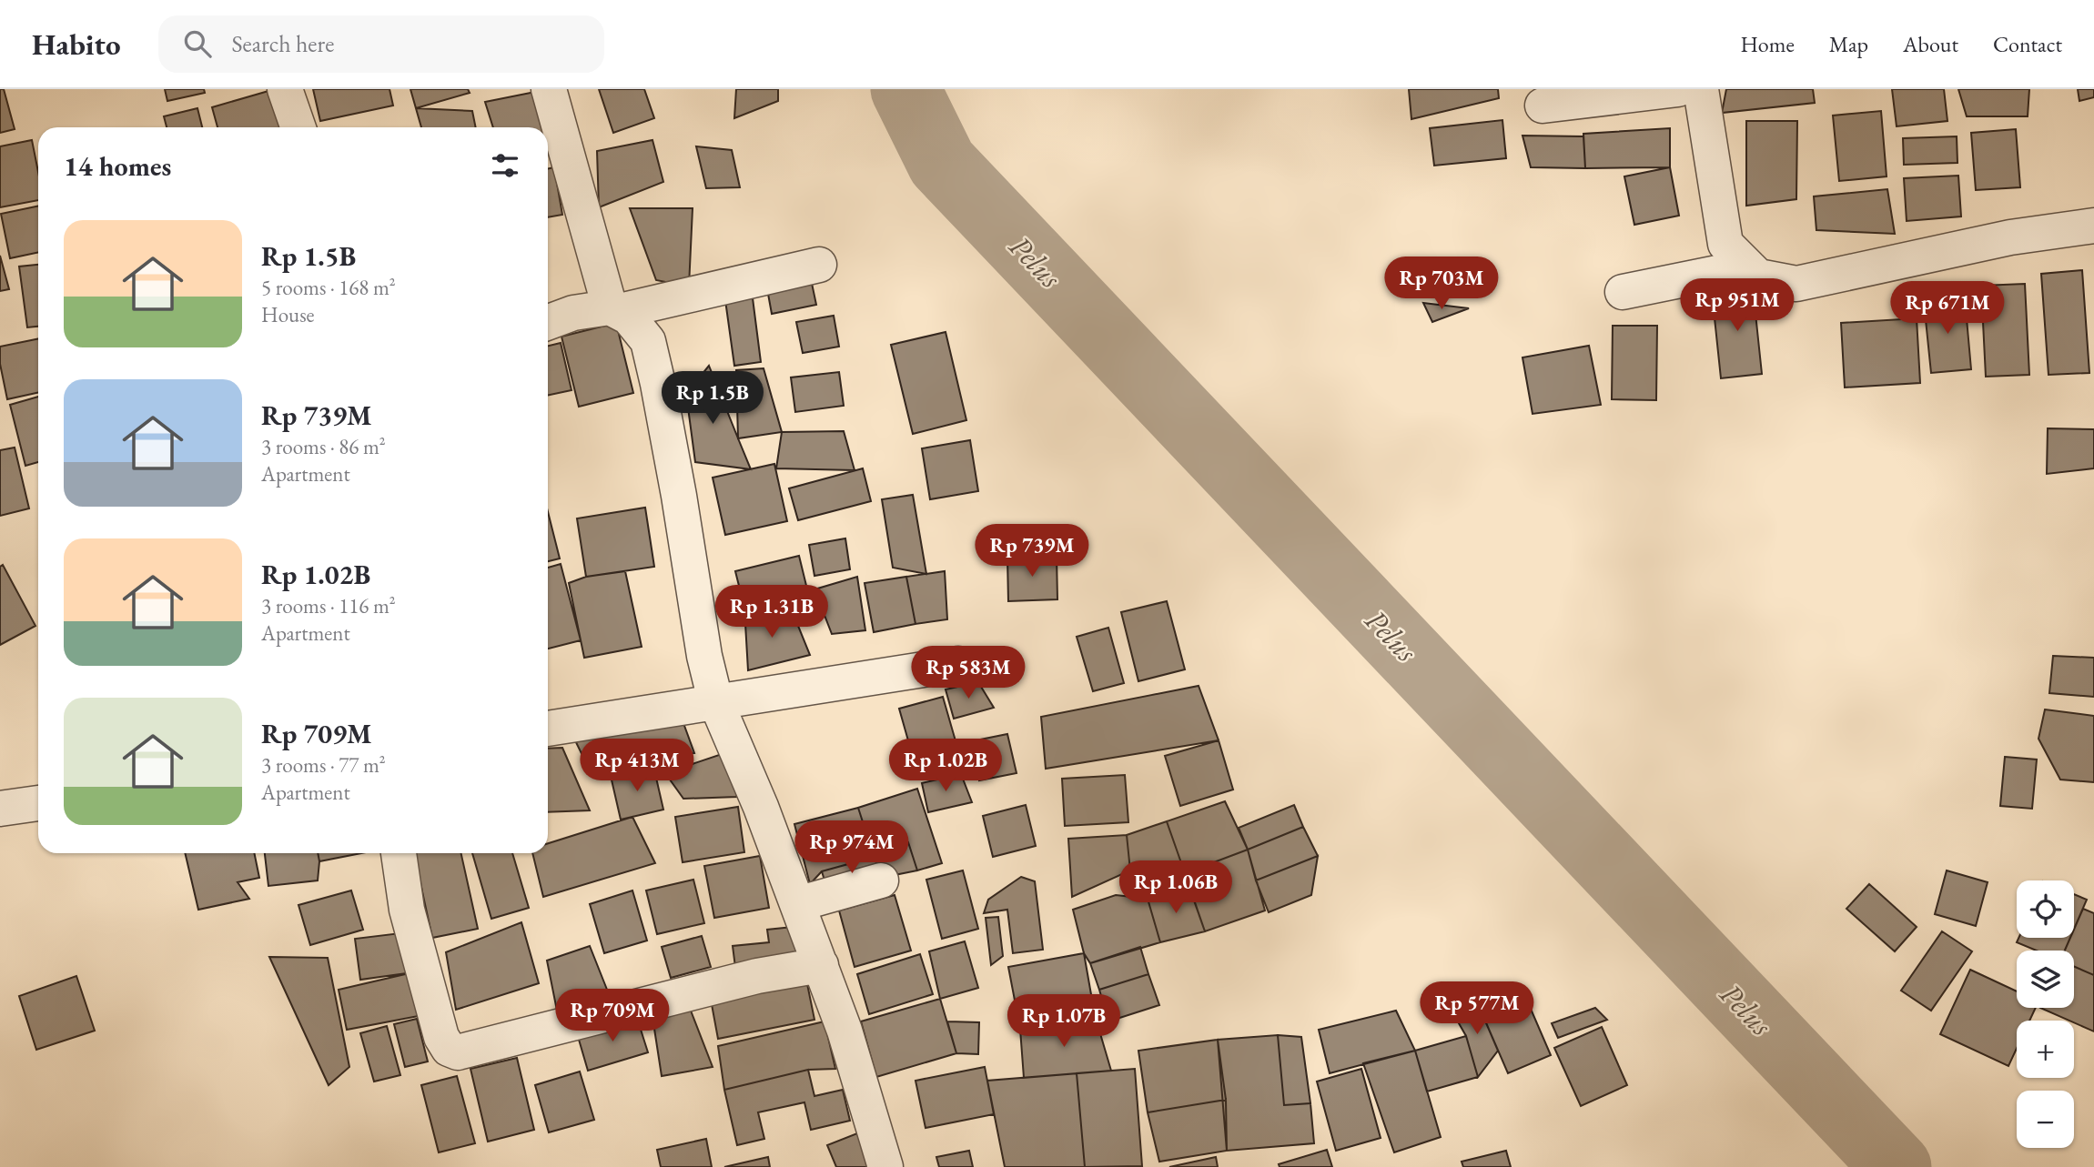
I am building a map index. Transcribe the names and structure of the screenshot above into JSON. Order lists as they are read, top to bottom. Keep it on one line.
{"water":["Pelus"],"page":{"header":"Habito","search":"Search here","nav":["Home","Map","About","Contact"],"heading":"14 homes","list":[{"name":"Rp 1.5B","note":"5 rooms · 168 m² · House"},{"name":"Rp 739M","note":"3 rooms · 86 m² · Apartment"},{"name":"Rp 1.02B","note":"3 rooms · 116 m² · Apartment"},{"name":"Rp 709M","note":"3 rooms · 77 m² · Apartment"}],"price":["Rp 703M","Rp 951M","Rp 671M","Rp 1.5B","Rp 739M","Rp 1.31B","Rp 583M","Rp 413M","Rp 1.02B","Rp 974M","Rp 1.06B","Rp 577M","Rp 709M","Rp 1.07B"],"map_buttons":["+","−"]}}
